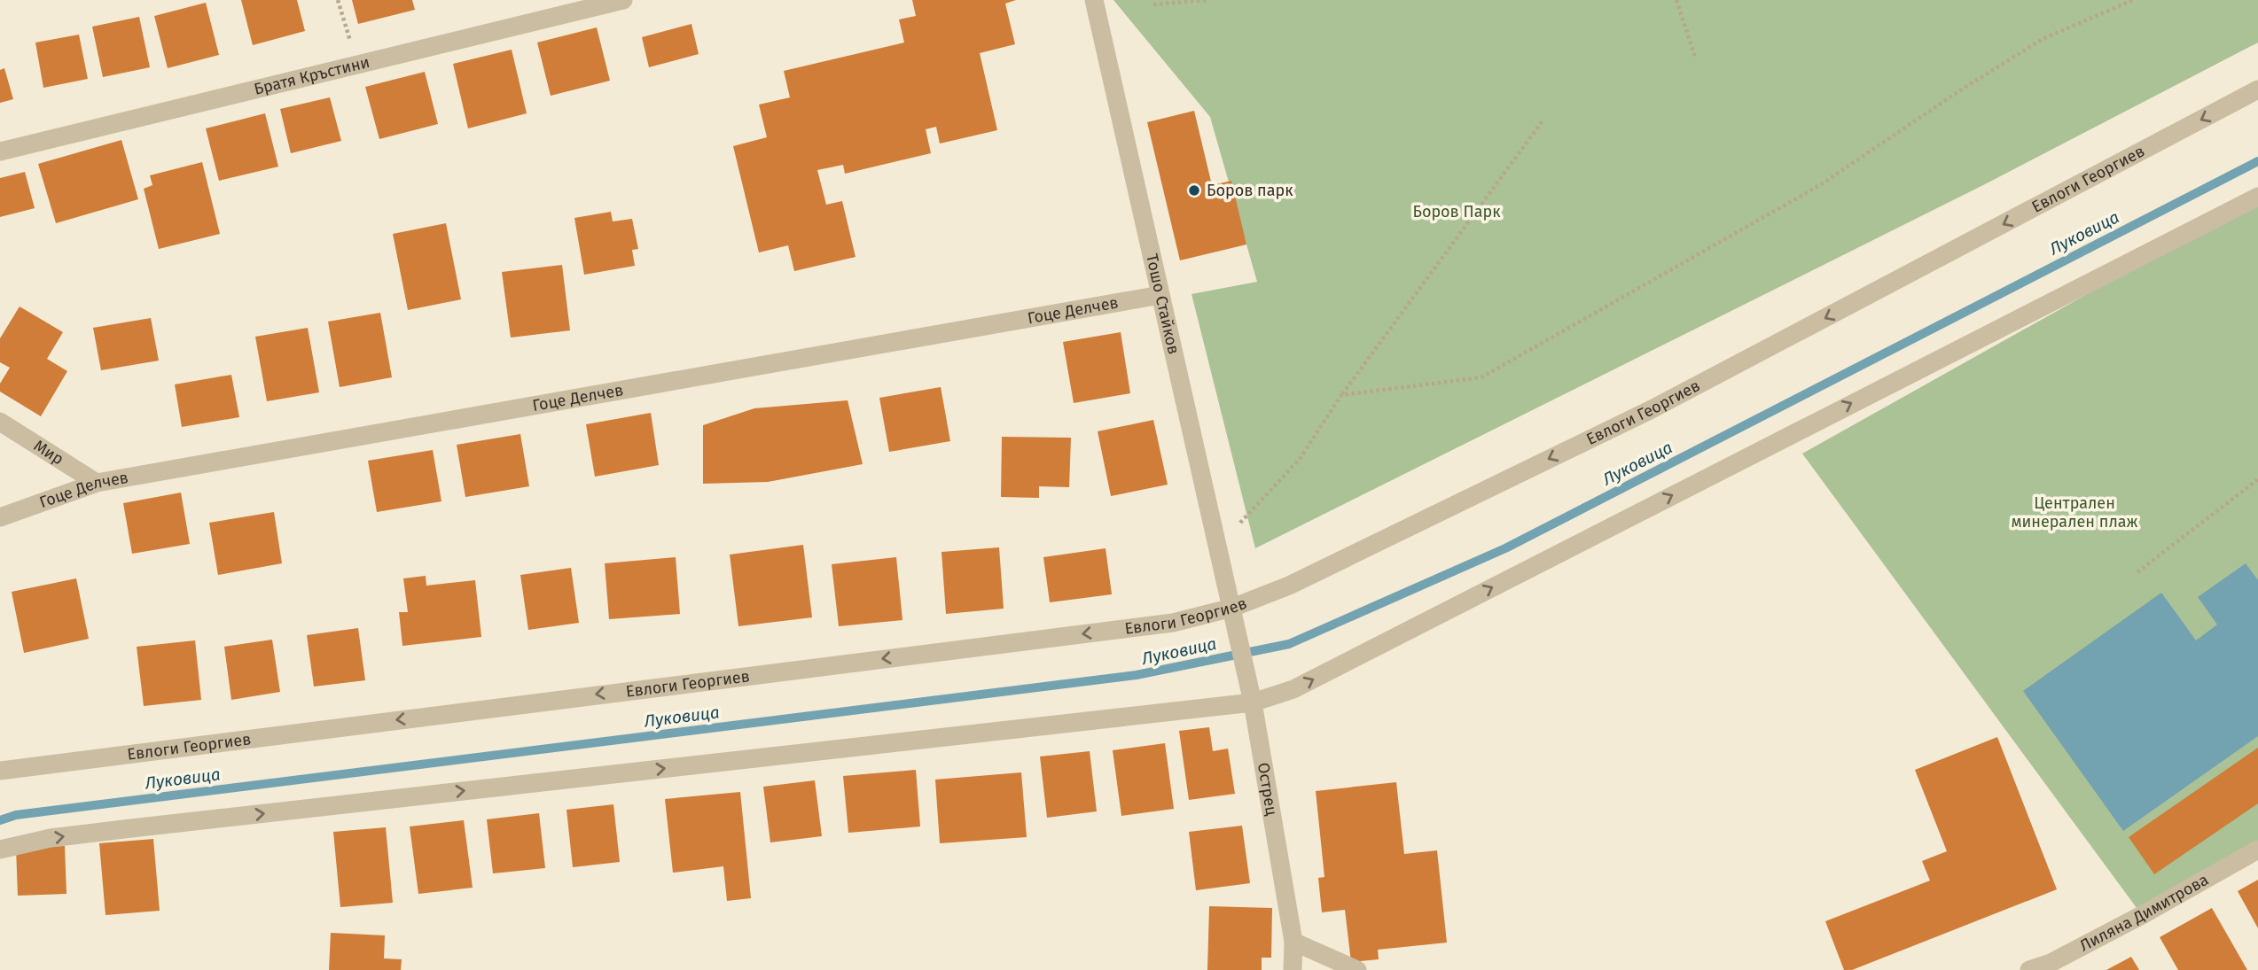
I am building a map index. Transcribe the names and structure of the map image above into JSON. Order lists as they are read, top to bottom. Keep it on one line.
{"streets":{"street":["Братя Кръстини","Евлоги Георгиев","Тошо Стайков","Гоце Делчев","Мир","Острец","Лиляна Димитрова"]},"crossings":[["Евлоги Георгиев","Тошо Стайков"],["Евлоги Георгиев","Острец"],["Тошо Стайков","Гоце Делчев"],["Тошо Стайков","Острец"],["Гоце Делчев","Мир"]],"water":["Луковица"],"parks":["Боров Парк","Централен минерален плаж"],"places":["Боров парк"]}
